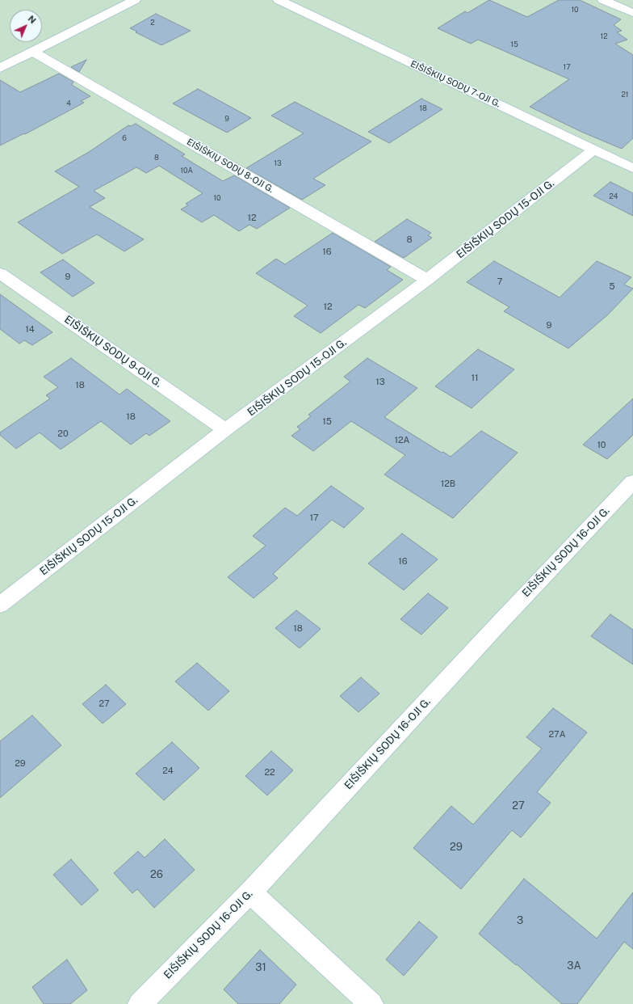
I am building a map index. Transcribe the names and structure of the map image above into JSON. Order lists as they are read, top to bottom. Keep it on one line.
{"streets":{"street":["EIŠIŠKIŲ SODŲ 7-OJI G.","EIŠIŠKIŲ SODŲ 8-OJI G.","EIŠIŠKIŲ SODŲ 15-OJI G.","EIŠIŠKIŲ SODŲ 9-OJI G.","EIŠIŠKIŲ SODŲ 16-OJI G."]},"crossings":[["EIŠIŠKIŲ SODŲ 7-OJI G.","EIŠIŠKIŲ SODŲ 15-OJI G."],["EIŠIŠKIŲ SODŲ 8-OJI G.","EIŠIŠKIŲ SODŲ 15-OJI G."],["EIŠIŠKIŲ SODŲ 15-OJI G.","EIŠIŠKIŲ SODŲ 9-OJI G."]],"house_numbers":["10","2","12","15","17","21","4","18","9","6","8","13","10A","24","10","12","8","16","9","7","5","12","9","14","11","13","18","18","15","20","12A","10","12B","17","16","18","27","27A","29","24","22","27","29","26","3","3A","31"],"north":"top right"}
